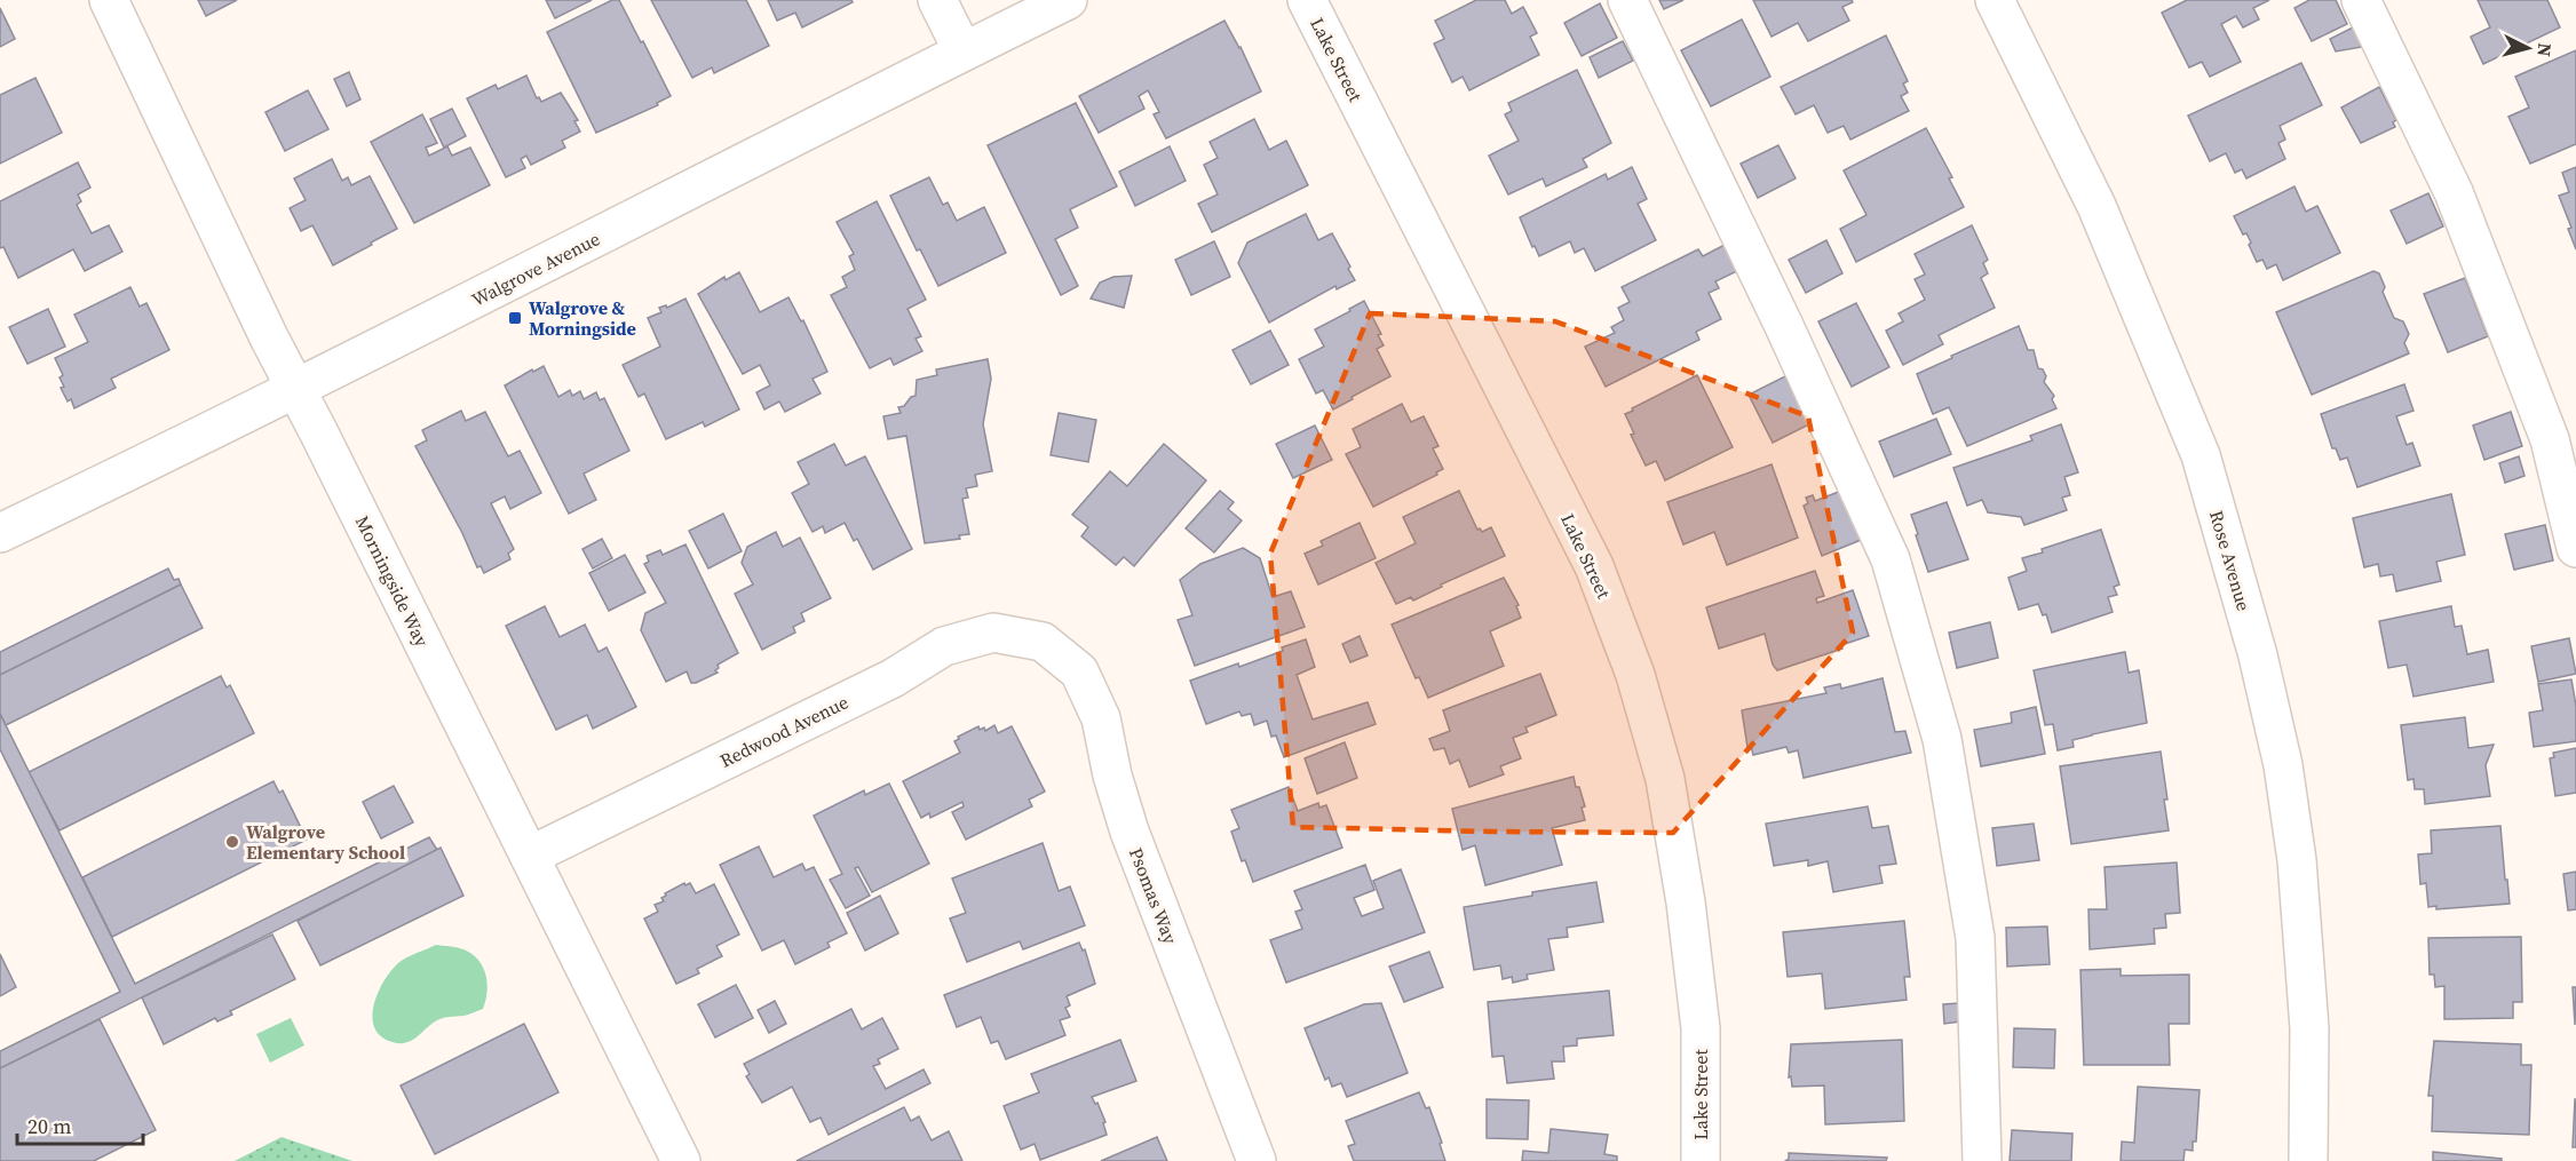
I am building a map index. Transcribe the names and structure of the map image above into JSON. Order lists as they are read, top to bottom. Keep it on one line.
{"streets":{"street":["Lake Street","Walgrove Avenue","Rose Avenue","Morningside Way","Redwood Avenue","Psomas Way"]},"crossings":[["Walgrove Avenue","Morningside Way"],["Morningside Way","Redwood Avenue"],["Redwood Avenue","Psomas Way"]],"places":{"transit":["Walgrove & Morningside"],"other":["Walgrove Elementary School"]},"scale_bar":"20 m","north":"right"}
